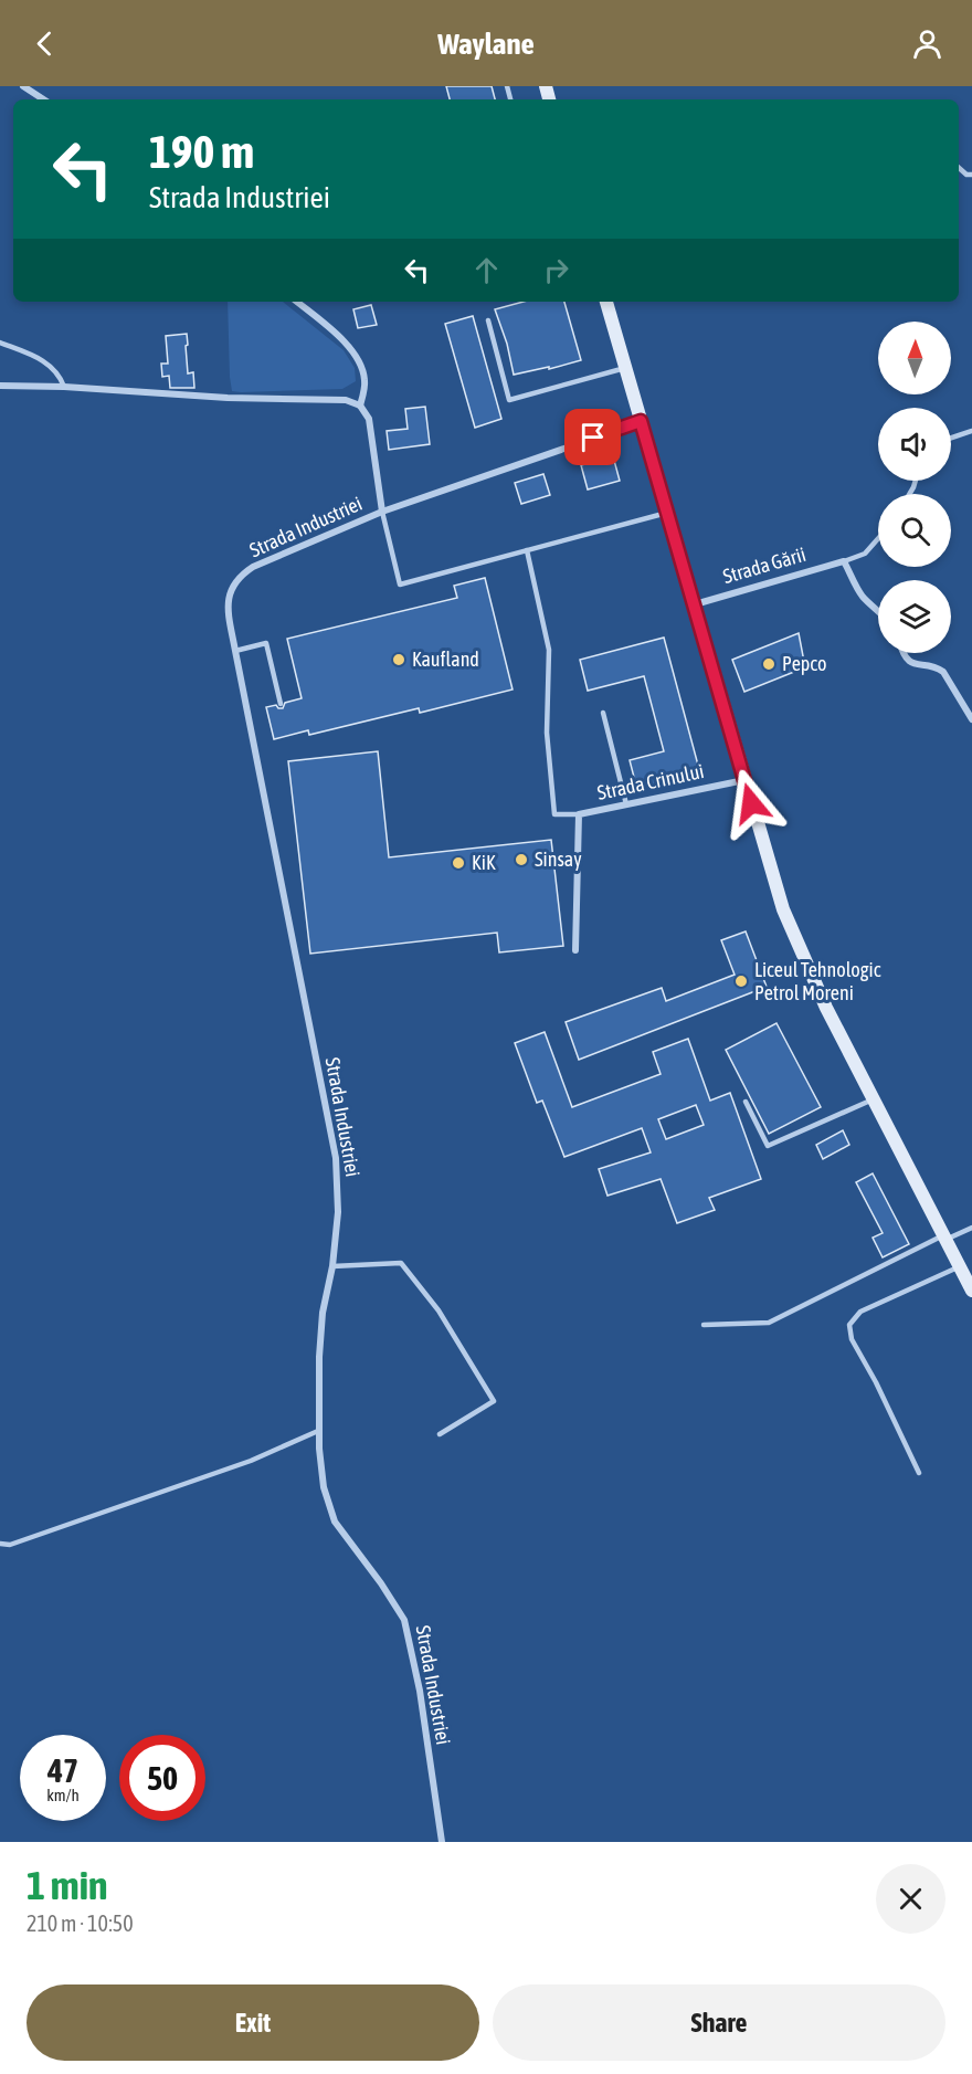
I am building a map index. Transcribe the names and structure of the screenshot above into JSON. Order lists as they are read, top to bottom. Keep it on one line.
{"streets":{"street":["Strada Industriei","Strada Gării","Strada Crinului"]},"places":["Kaufland","Pepco","Sinsay","KiK","Liceul Tehnologic Petrol Moreni"],"north":"top","page":{"header":"Waylane","turn":["190 m","Strada Industriei"],"speed":"47 km/h","limit":"50","heading":["1 min","210 m · 10:50"],"buttons":["Exit","Share"]}}
